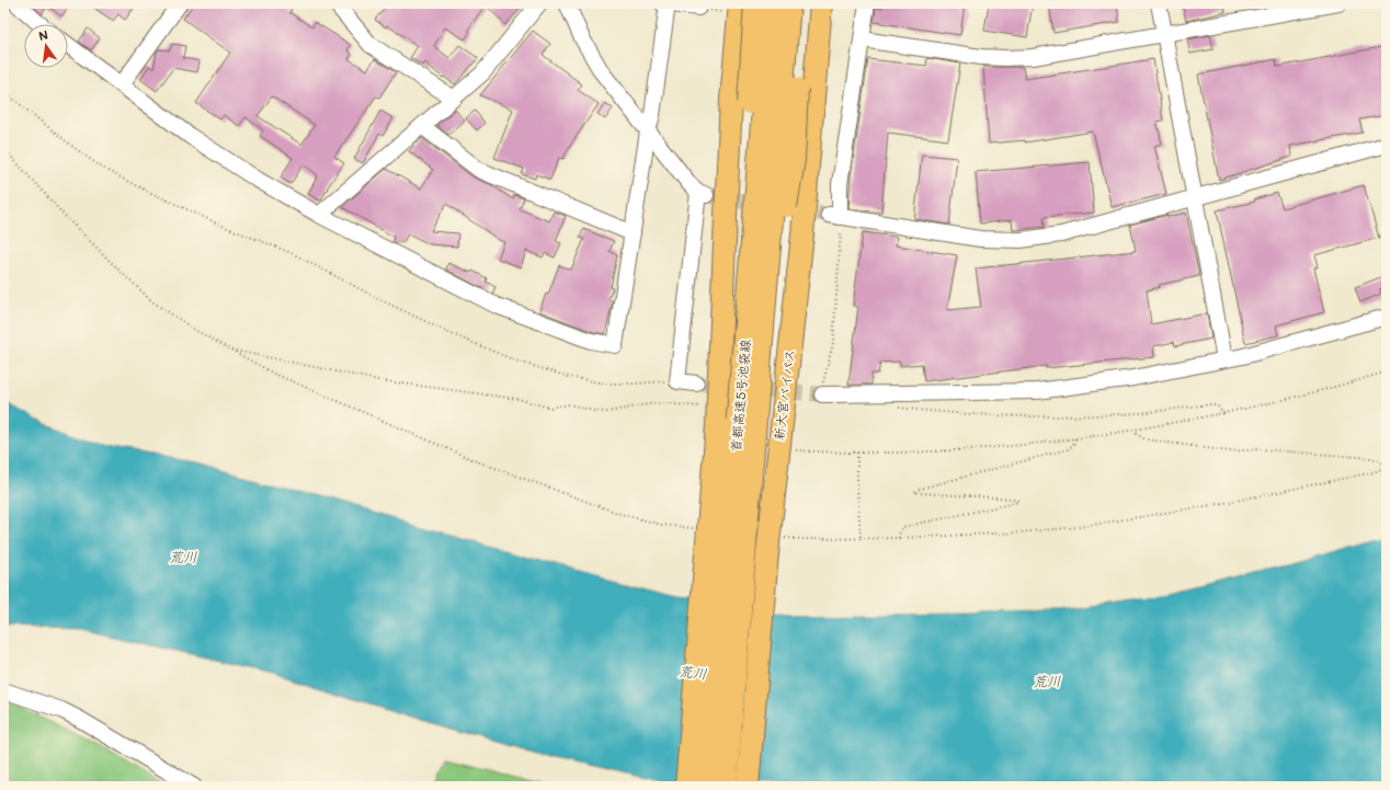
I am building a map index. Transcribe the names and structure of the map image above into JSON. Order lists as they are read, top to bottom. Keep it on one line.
{"streets":{"highway":["新大宮バイパス","首都高速5号池袋線"]},"water":["荒川"],"north":"top"}
